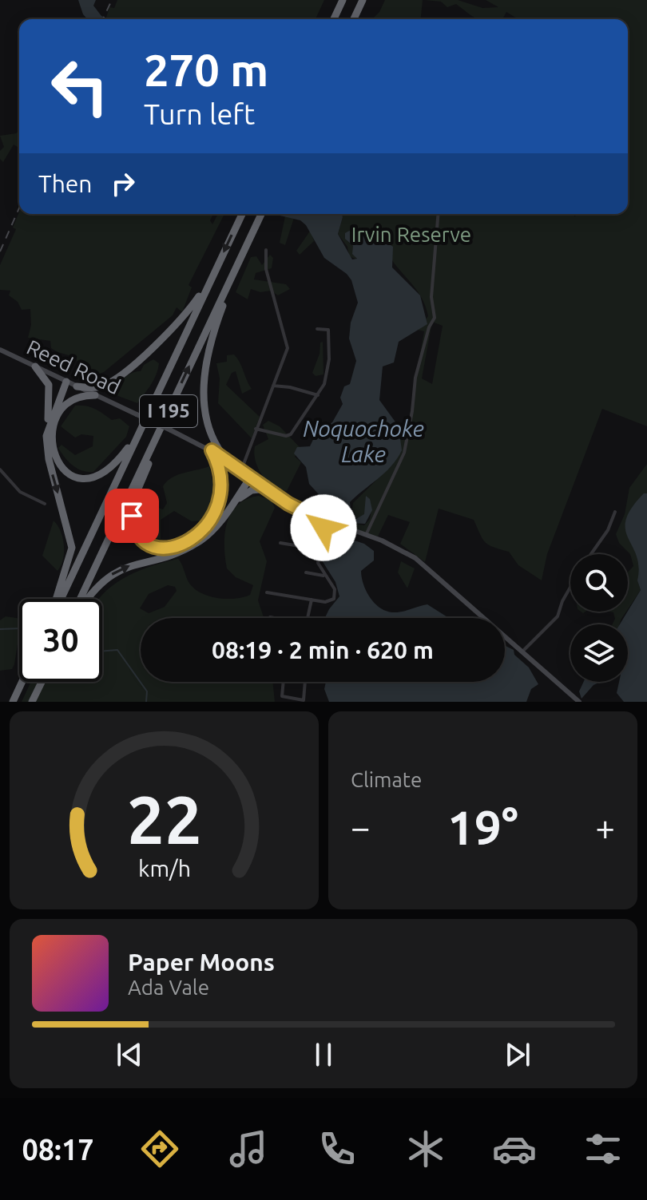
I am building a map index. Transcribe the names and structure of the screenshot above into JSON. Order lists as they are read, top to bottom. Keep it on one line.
{"streets":{"highway":["I 195"],"street":["Reed Road"]},"water":["Noquochoke Lake"],"parks":["Irvin Reserve"],"page":{"turn":["270 m","Turn left"],"then":"Then","limit":"30","trip":"08:19 · 2 min · 620 m","tile":"Climate","heat":["−","19°","+"],"song":["Paper Moons","Ada Vale"],"tabs":"08:17","gauge":["22","km/h"]}}
